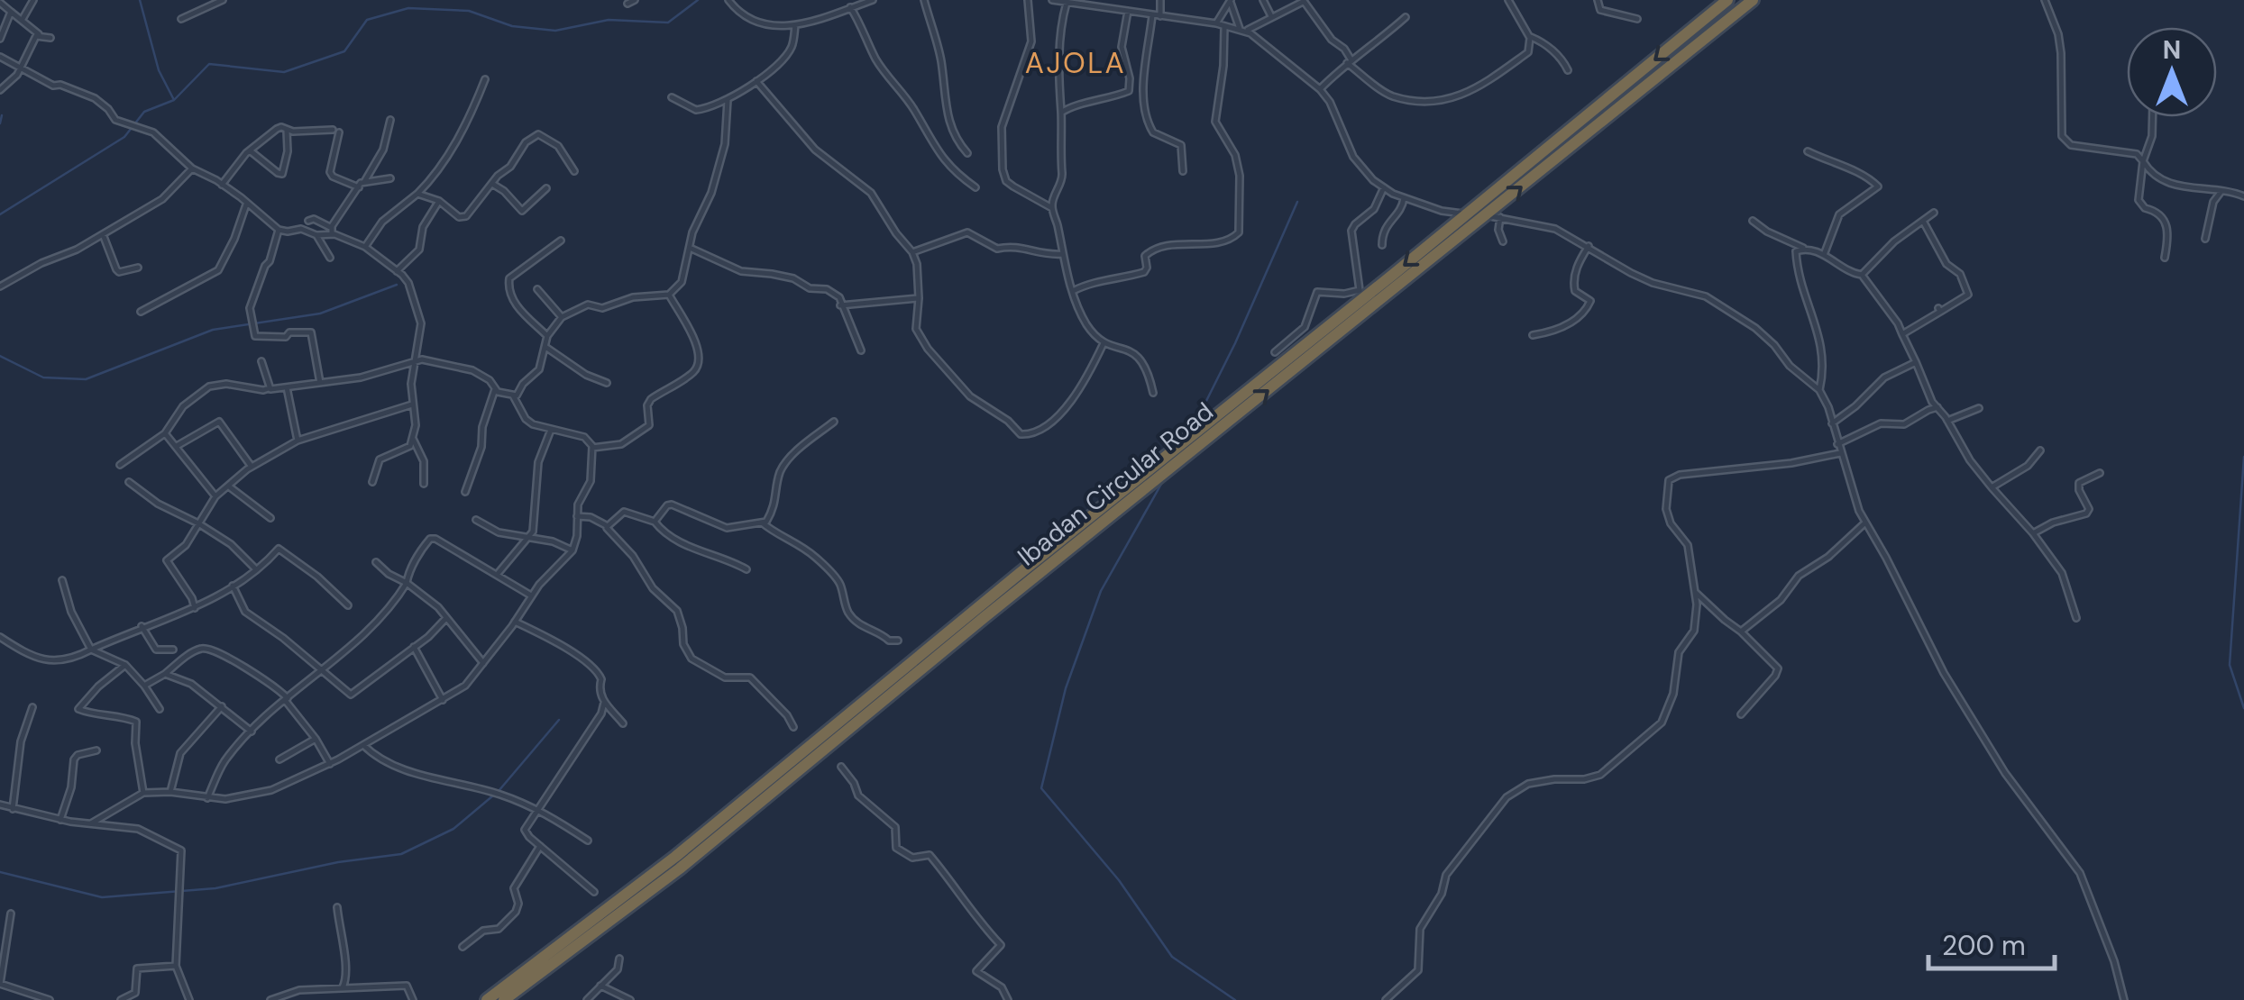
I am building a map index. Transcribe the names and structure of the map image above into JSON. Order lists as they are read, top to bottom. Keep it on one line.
{"streets":{"highway":["Ibadan Circular Road"]},"districts":["AJOLA"],"scale_bar":"200 m","north":"top"}
